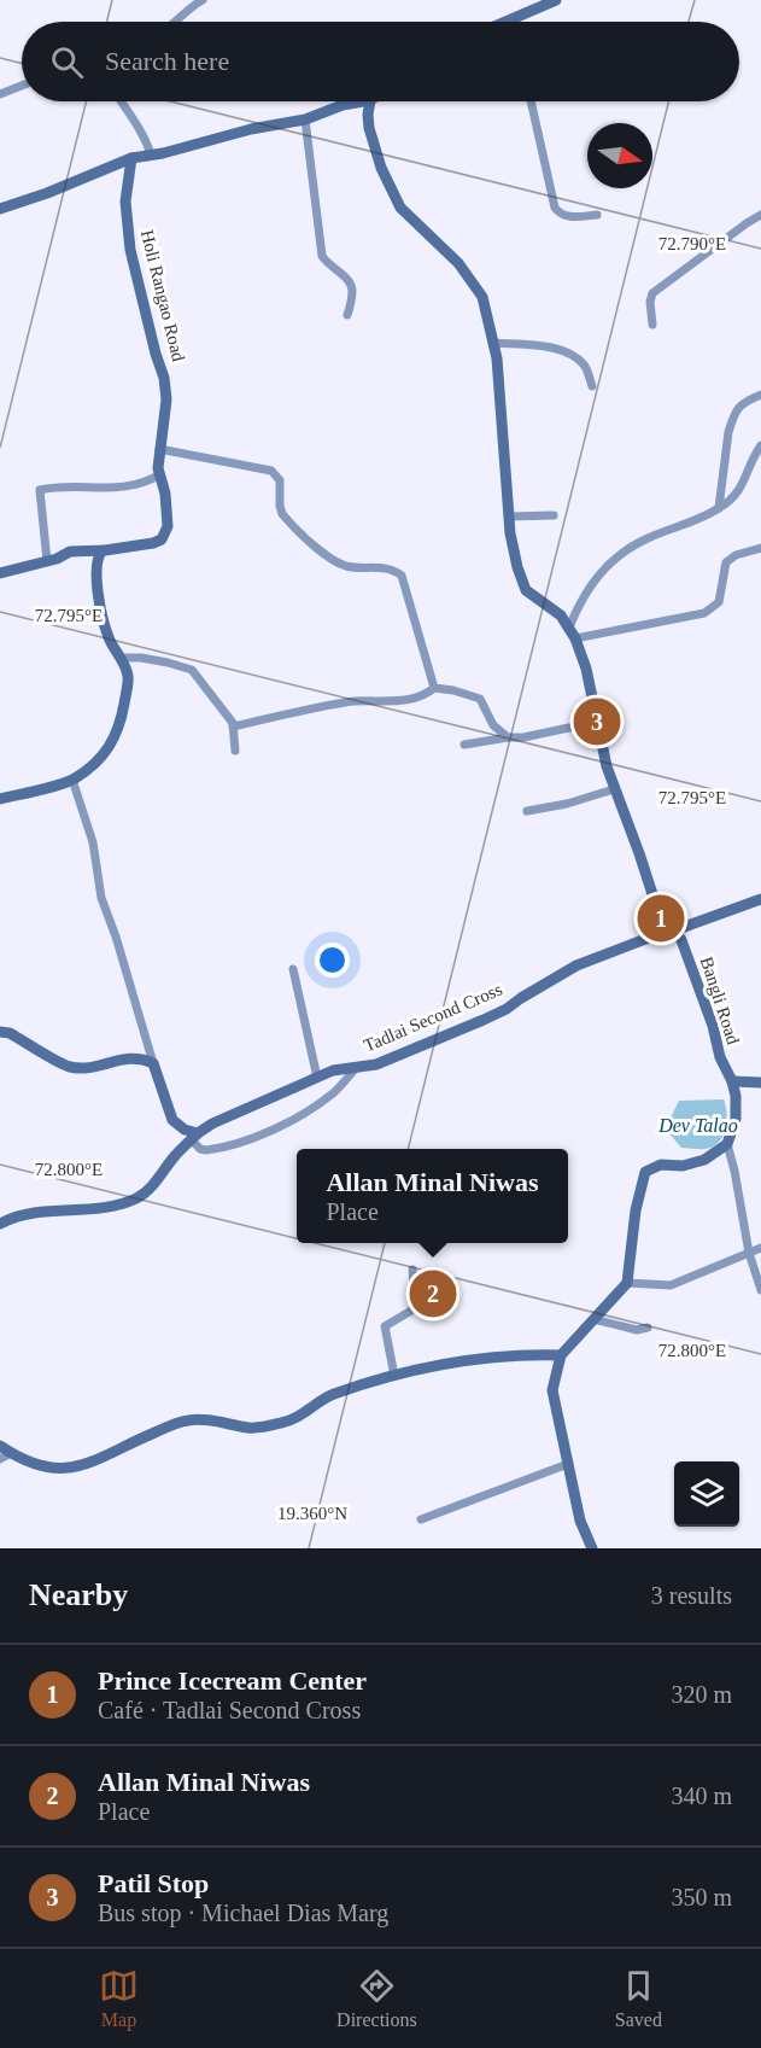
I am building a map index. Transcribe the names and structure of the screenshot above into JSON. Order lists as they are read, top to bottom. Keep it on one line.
{"streets":{"street":["Holi Rangao Road","Bangli Road","Tadlai Second Cross"]},"crossings":[["Bangli Road","Tadlai Second Cross"]],"water":["Dev Talao"],"north":"right","page":{"search":"Search here","pins":["3","1","2"],"popup":["Allan Minal Niwas","Place"],"heading":["Nearby","3 results"],"list":[{"mark":"1","name":"Prince Icecream Center","note":"Café · Tadlai Second Cross","value":"320 m"},{"mark":"2","name":"Allan Minal Niwas","note":"Place","value":"340 m"},{"mark":"3","name":"Patil Stop","note":"Bus stop · Michael Dias Marg","value":"350 m"}],"nav":["Map","Directions","Saved"]},"coordinates":["72.790°E","72.795°E","72.800°E","19.360°N"]}
